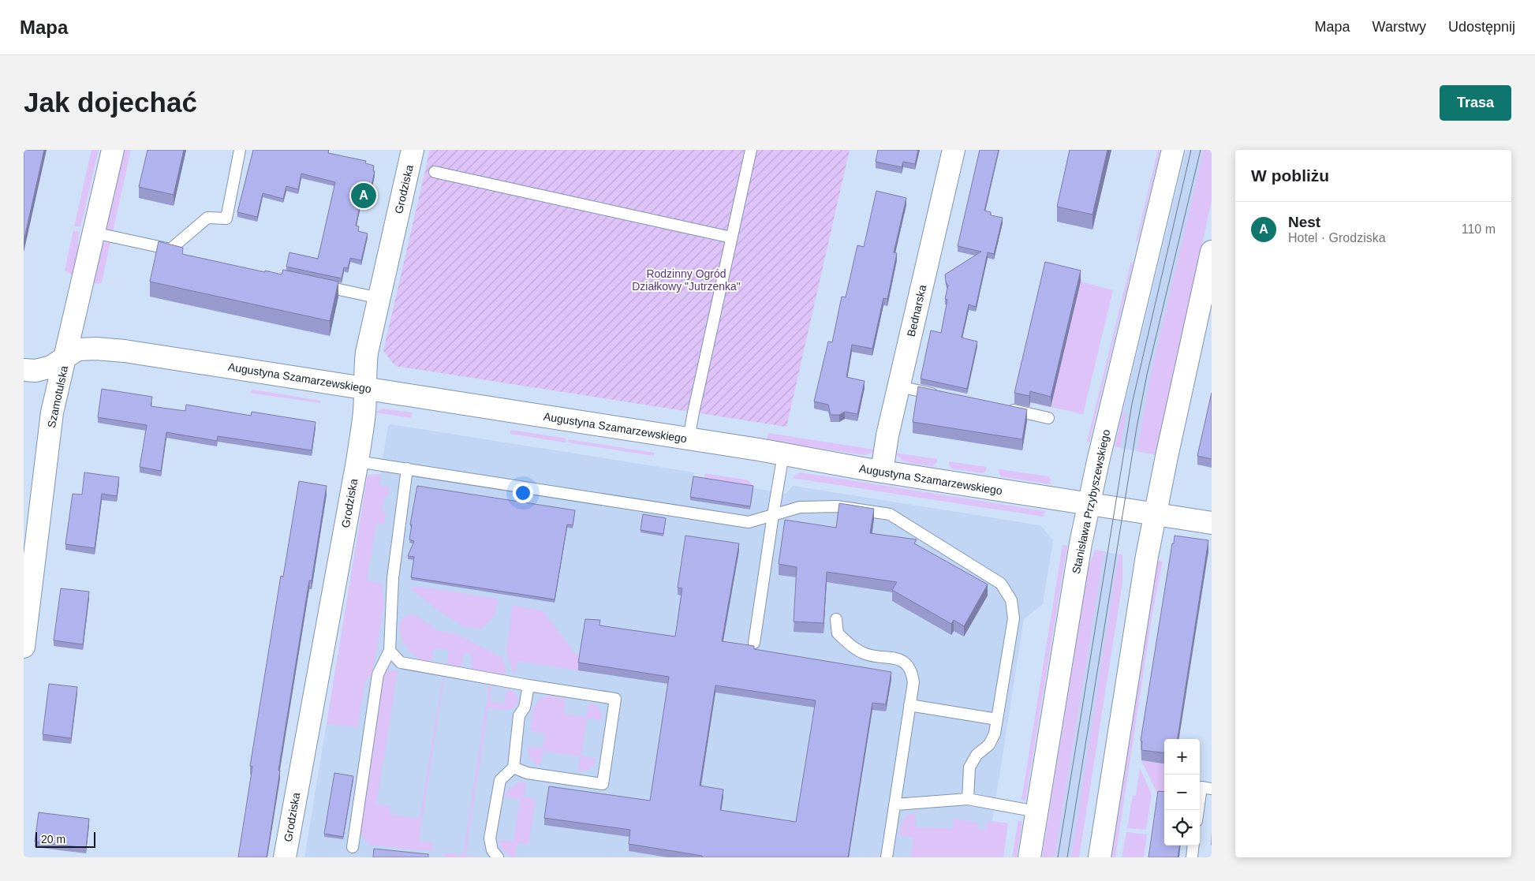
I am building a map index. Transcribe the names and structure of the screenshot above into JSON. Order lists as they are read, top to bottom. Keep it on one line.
{"streets":{"street":["Grodziska","Bednarska","Augustyna Szamarzewskiego","Szamotulska","Stanisława Przybyszewskiego"]},"crossings":[["Grodziska","Augustyna Szamarzewskiego"],["Bednarska","Augustyna Szamarzewskiego"],["Augustyna Szamarzewskiego","Szamotulska"],["Augustyna Szamarzewskiego","Stanisława Przybyszewskiego"]],"parks":["Rodzinny Ogród Działkowy \"Jutrzenka\""],"scale_bar":"20 m","page":{"header":"Mapa","nav":["Mapa","Warstwy","Udostępnij"],"buttons":"Trasa","title":"Jak dojechać","heading":"W pobliżu","pins":"A","list":[{"mark":"A","name":"Nest","note":"Hotel · Grodziska","value":"110 m"}],"map_buttons":["+","−"],"scale":"20 m"}}
